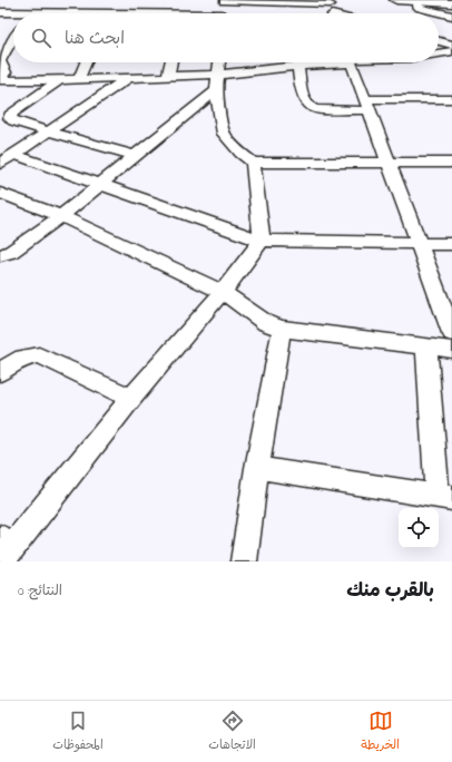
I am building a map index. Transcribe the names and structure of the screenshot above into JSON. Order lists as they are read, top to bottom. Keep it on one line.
{"page":{"search":"ابحث هنا","heading":["بالقرب منك","النتائج: 0"],"nav":["الخريطة","الاتجاهات","المحفوظات"]}}
